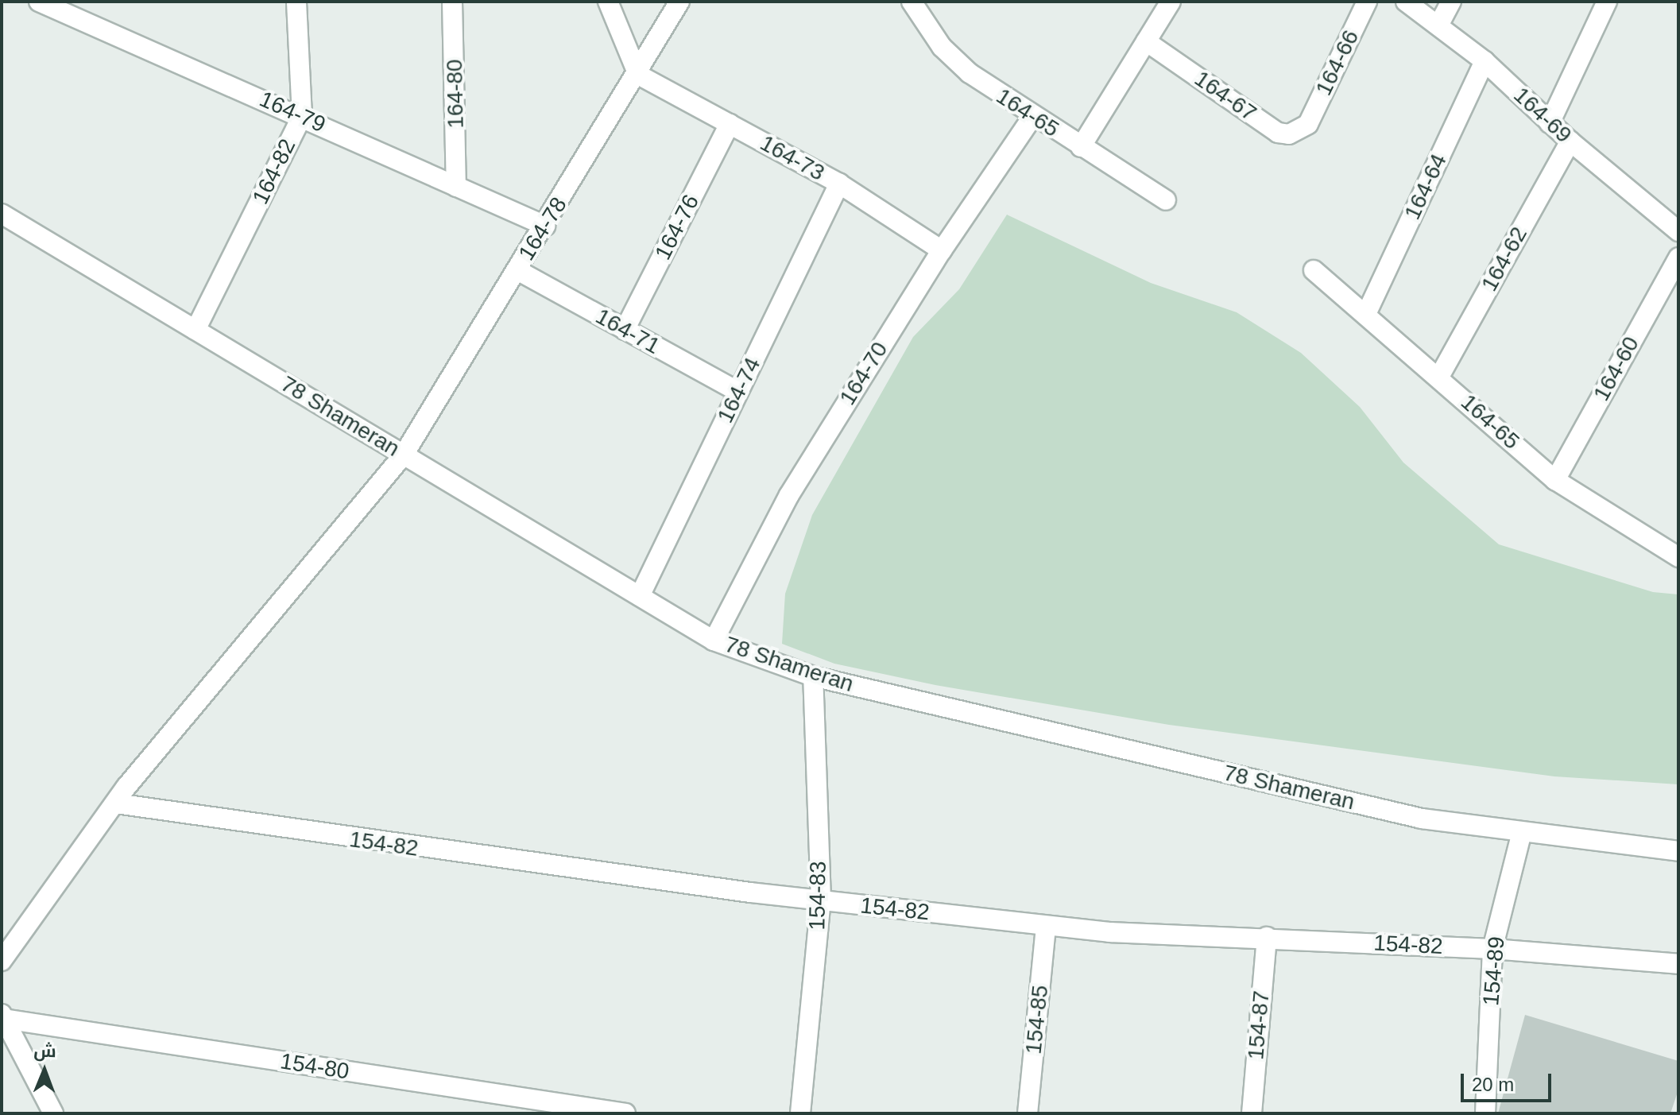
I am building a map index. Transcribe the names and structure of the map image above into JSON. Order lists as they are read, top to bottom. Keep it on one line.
{"streets":{"street":["164-66","164-80","164-67","164-79","164-65","164-69","164-73","164-82","164-64","164-76","164-78","164-62","164-71","164-60","164-70","164-74","78 Shameran","154-82","154-83","154-89","154-85","154-87","154-80"]},"crossings":[["164-66","164-67"],["164-80","164-79"],["164-79","164-82"],["164-79","164-78"],["164-65","164-64"],["164-65","164-62"],["164-65","164-60"],["164-65","164-70"],["164-69","164-64"],["164-69","164-62"],["164-73","164-76"],["164-73","164-78"],["164-73","164-70"],["164-73","164-74"],["164-82","78 Shameran"],["164-76","164-71"],["164-78","164-71"],["164-78","78 Shameran"],["164-78","154-82"],["164-71","164-74"],["164-70","78 Shameran"],["164-74","78 Shameran"],["78 Shameran","154-83"],["78 Shameran","154-89"],["154-82","154-83"],["154-82","154-89"],["154-82","154-85"],["154-82","154-87"]],"scale_bar":"20 m","north":"top"}
